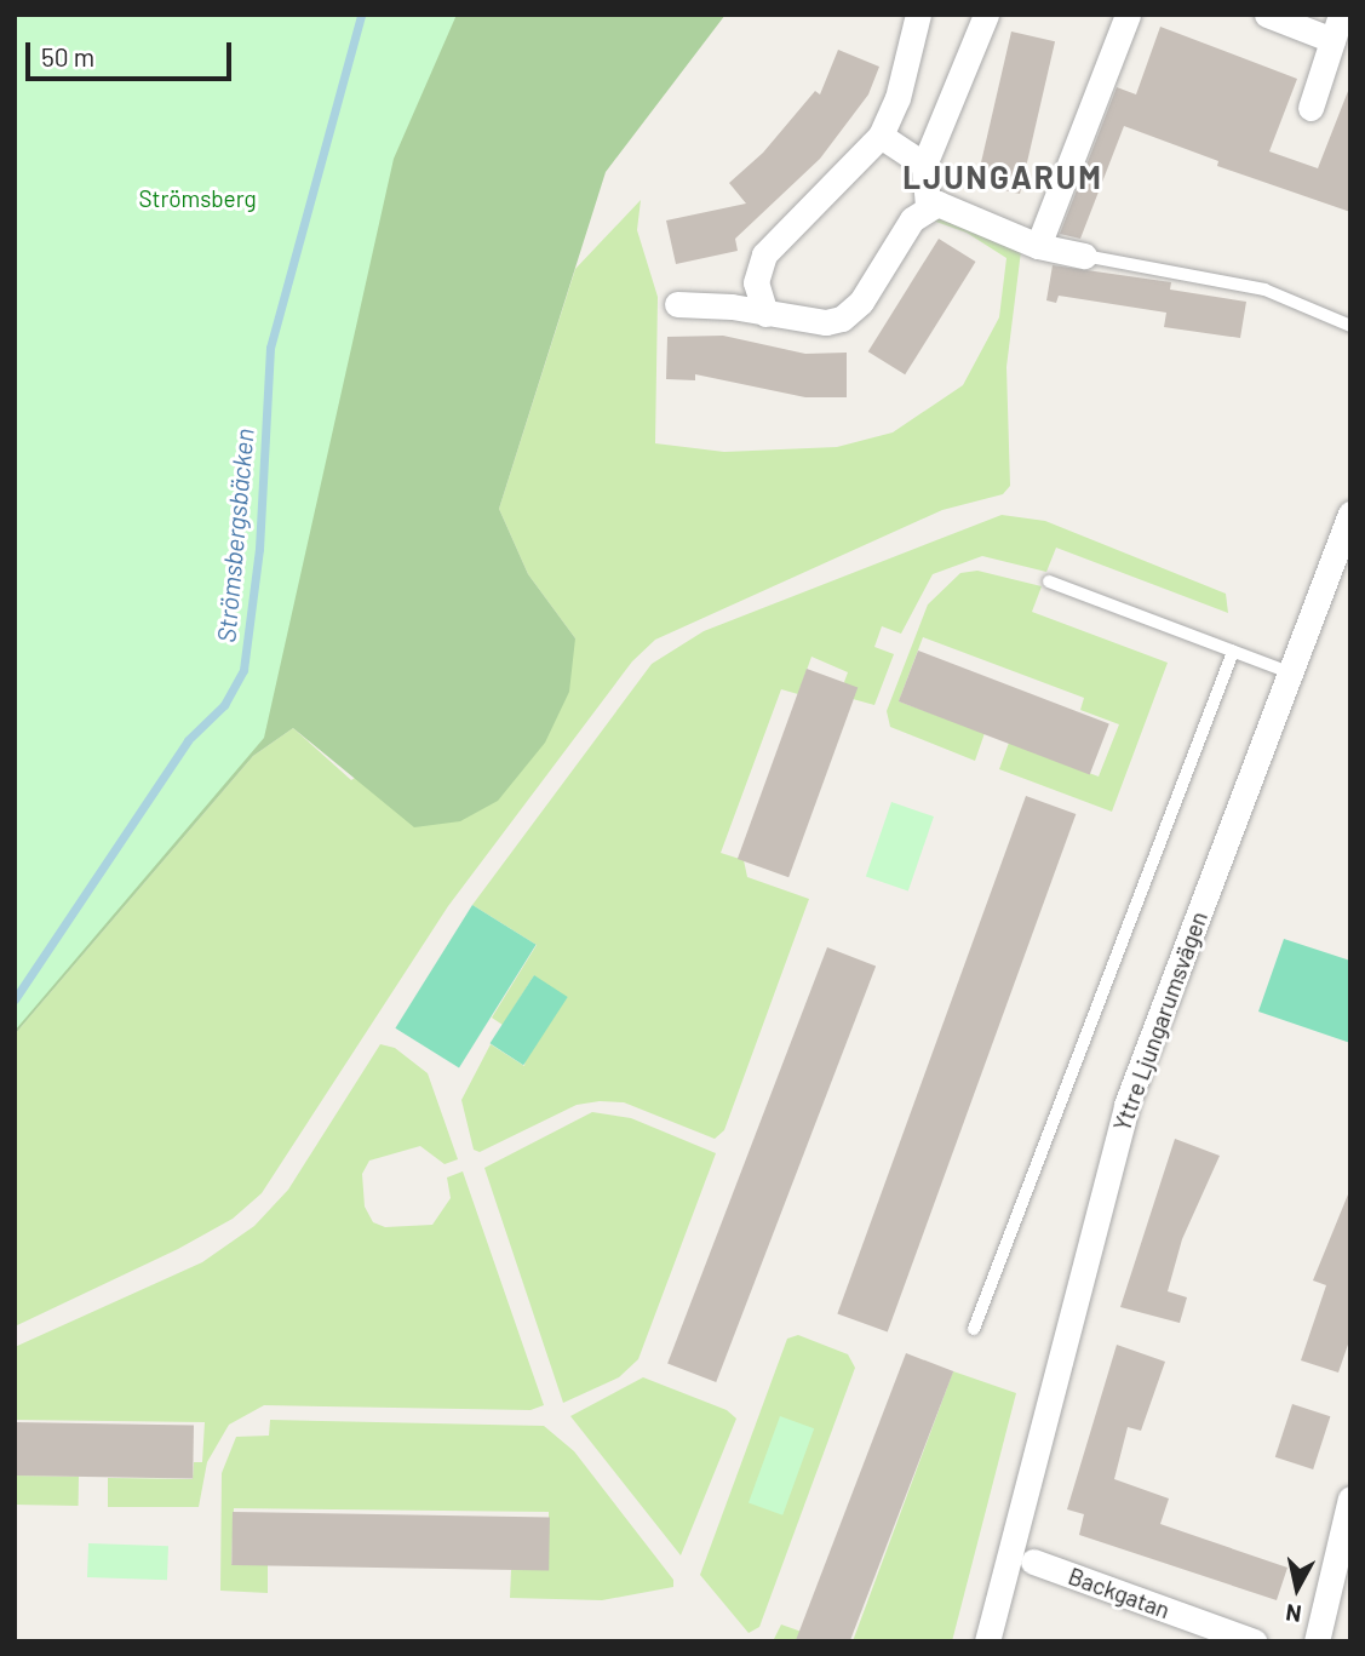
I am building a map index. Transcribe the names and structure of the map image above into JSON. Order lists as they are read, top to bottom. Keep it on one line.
{"streets":{"street":["Yttre Ljungarumsvägen","Backgatan"]},"districts":["LJUNGARUM"],"water":["Strömsbergsbäcken"],"parks":["Strömsberg"],"scale_bar":"50 m","north":"bottom"}
